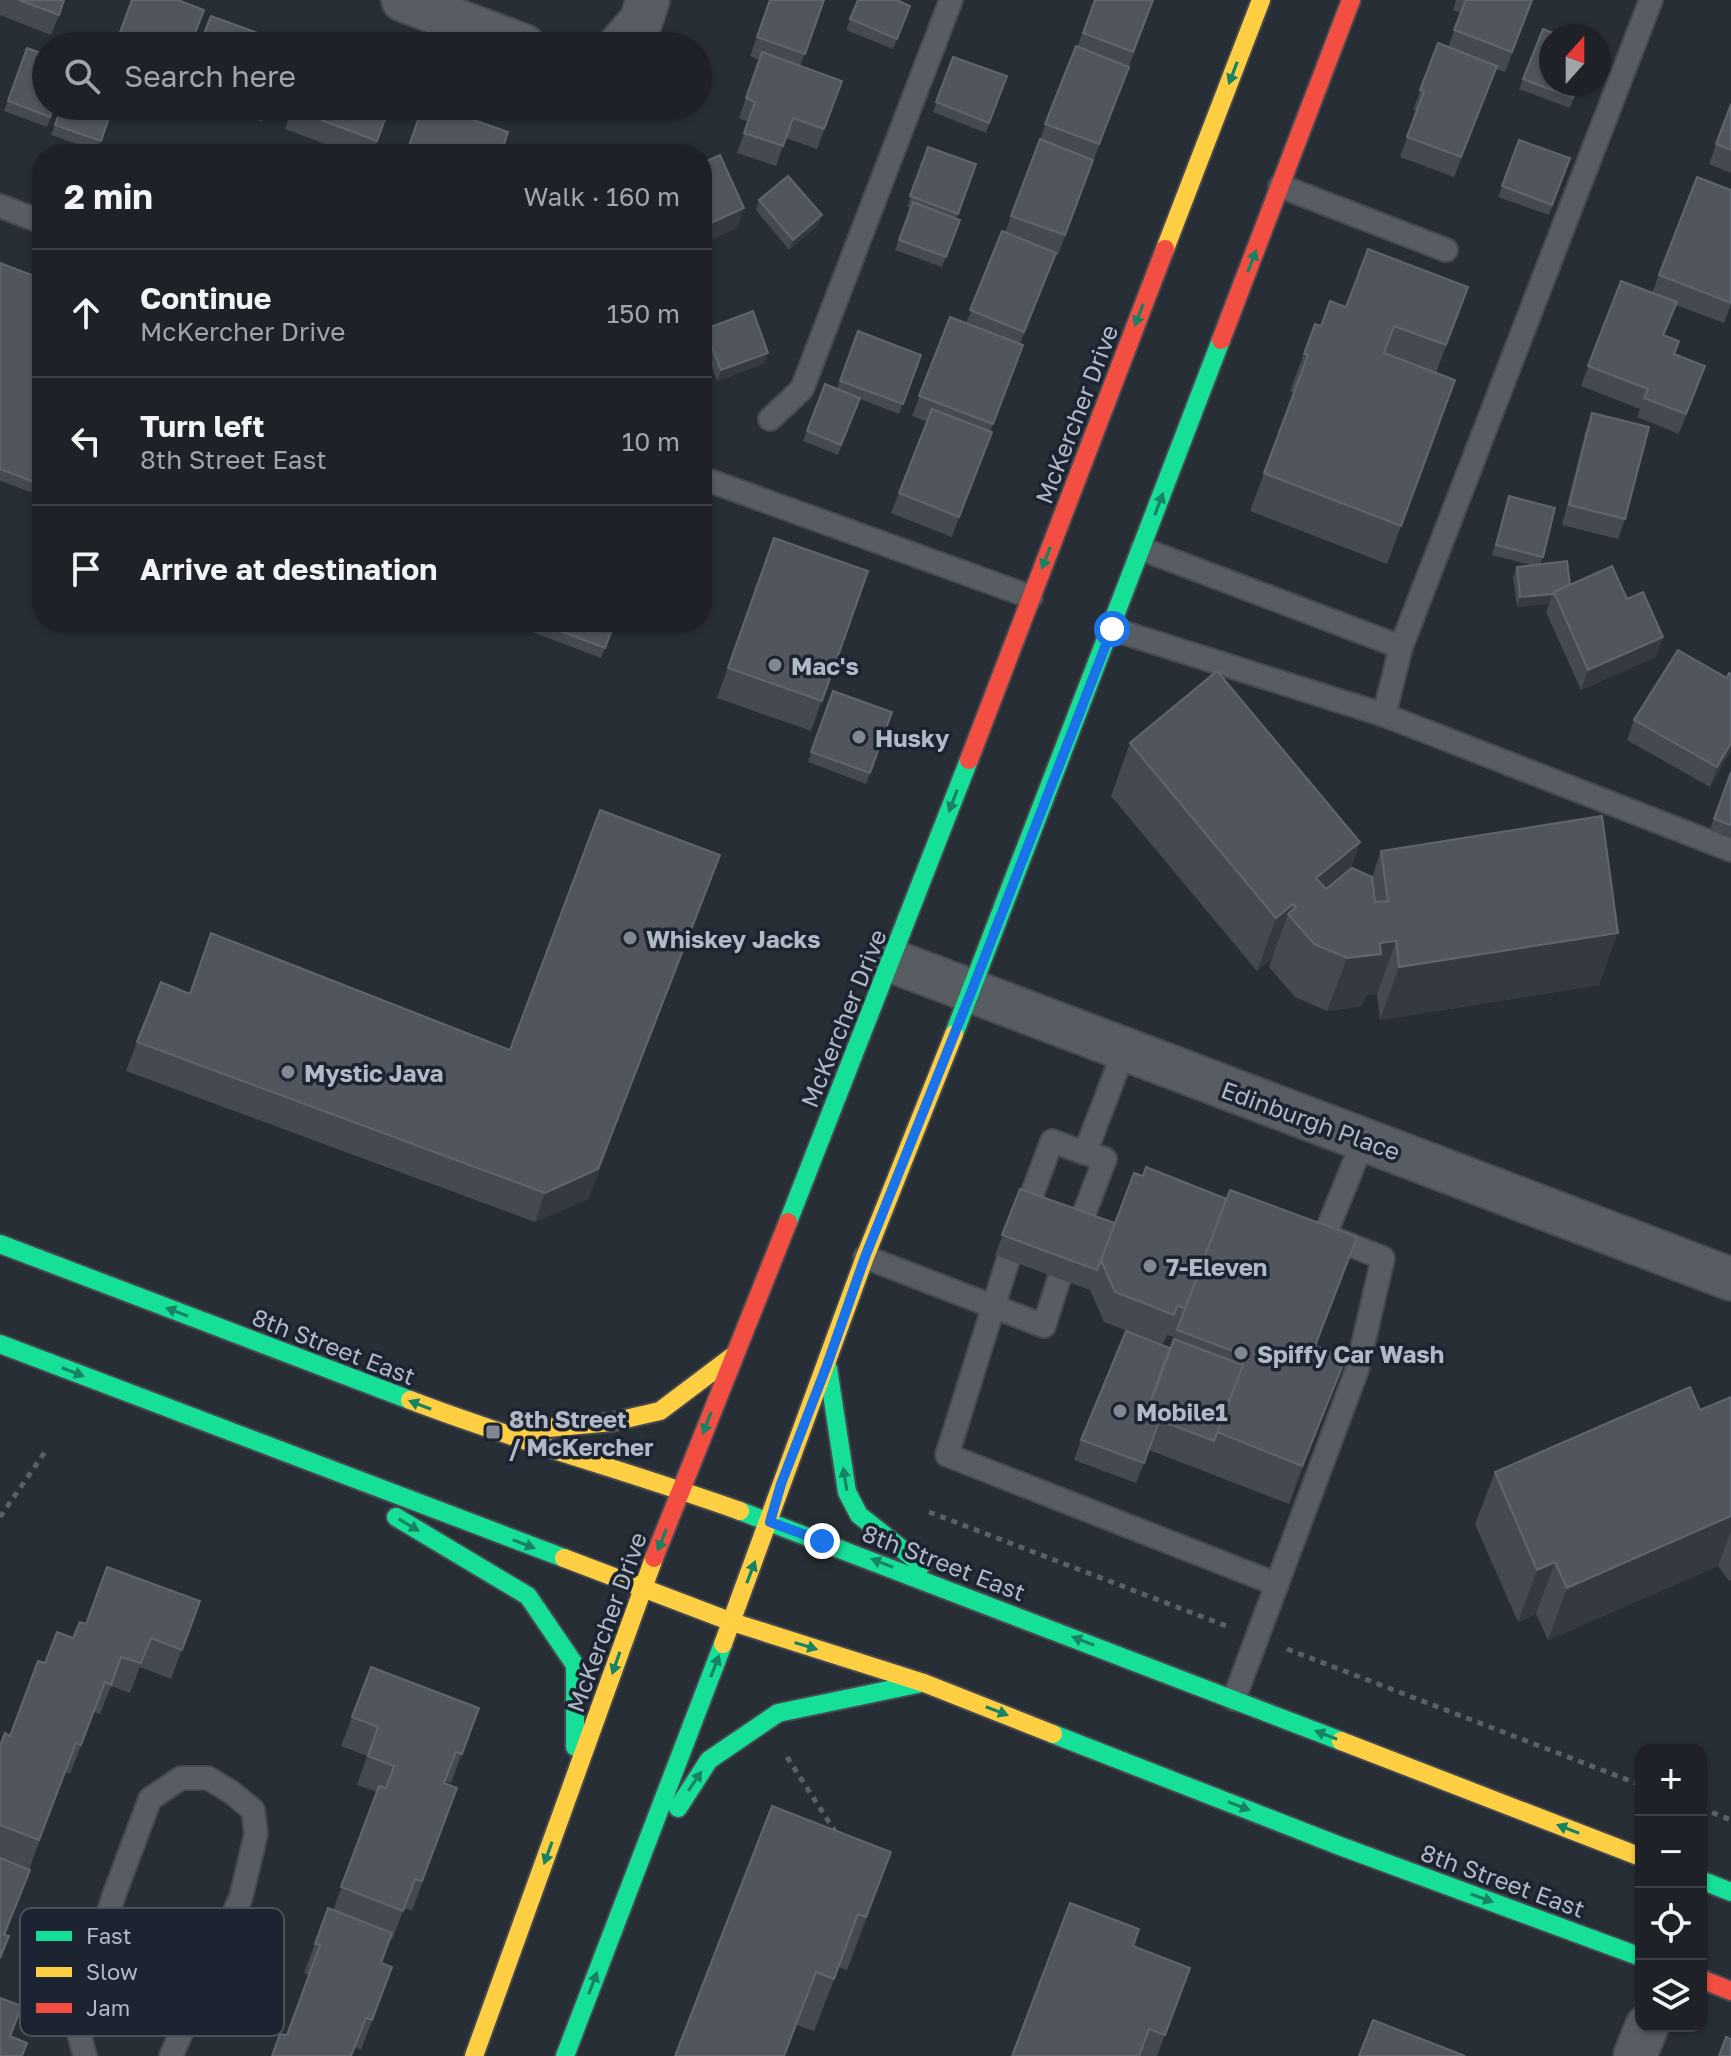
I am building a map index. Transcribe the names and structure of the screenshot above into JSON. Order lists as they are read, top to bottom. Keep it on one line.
{"streets":{"main road":["McKercher Drive","8th Street East"],"street":["Edinburgh Place"]},"crossings":[["McKercher Drive","Edinburgh Place"],["McKercher Drive","8th Street East"]],"places":{"other":["Mac's","Husky","Whiskey Jacks","Mystic Java","7-Eleven","Spiffy Car Wash","Mobile1"],"transit":["8th Street / McKercher"]},"legend":["Fast","Slow","Jam"],"north":"top","page":{"search":"Search here","heading":["2 min","Walk · 160 m"],"list":[["Continue","McKercher Drive","150 m"],["Turn left","8th Street East","10 m"],"Arrive at destination"],"map_buttons":["+","−"]}}
